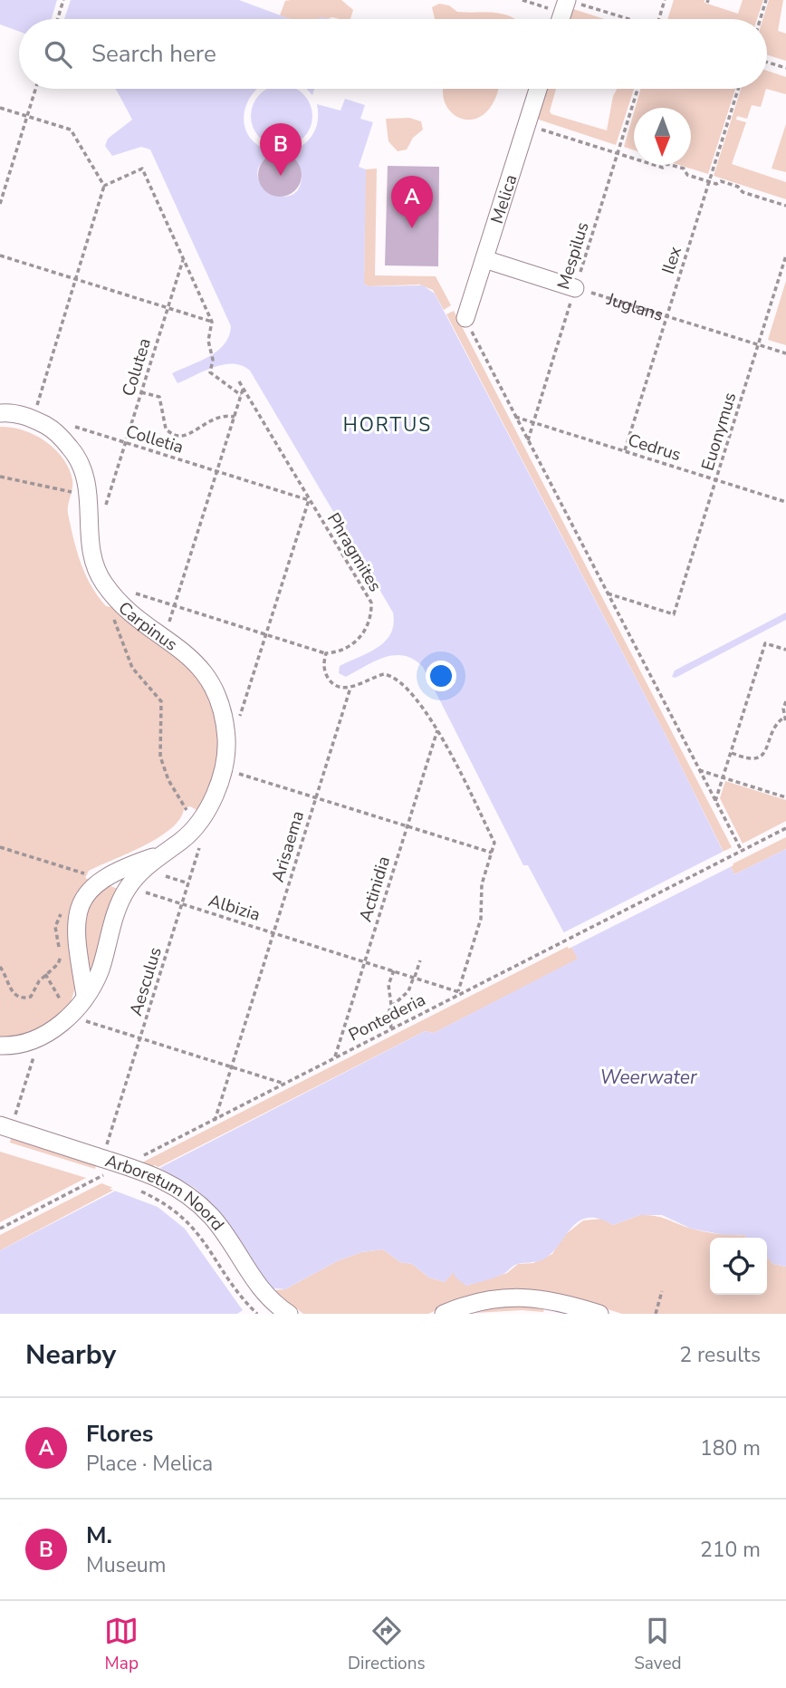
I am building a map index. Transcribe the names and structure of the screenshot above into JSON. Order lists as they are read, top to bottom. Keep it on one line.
{"streets":{"street":["Melica","Carpinus","Arboretum Noord"],"path":["Mespilus","Ilex","Juglans","Colutea","Euonymus","Colletia","Cedrus","Phragmites","Arisaema","Actinidia","Albizia","Aesculus","Pontederia"]},"crossings":[["Mespilus","Juglans"],["Mespilus","Cedrus"],["Ilex","Juglans"],["Ilex","Cedrus"],["Juglans","Euonymus"],["Colutea","Colletia"],["Euonymus","Cedrus"],["Colletia","Phragmites"],["Carpinus","Albizia"],["Arisaema","Albizia"],["Arisaema","Pontederia"],["Actinidia","Albizia"],["Actinidia","Pontederia"],["Albizia","Aesculus"],["Albizia","Pontederia"],["Aesculus","Arboretum Noord"],["Pontederia","Arboretum Noord"]],"districts":["HORTUS"],"water":["Weerwater"],"north":"bottom","page":{"search":"Search here","pins":["B","A"],"heading":["Nearby","2 results"],"list":[{"mark":"A","name":"Flores","note":"Place · Melica","value":"180 m"},{"mark":"B","name":"M.","note":"Museum","value":"210 m"}],"nav":["Map","Directions","Saved"]}}
